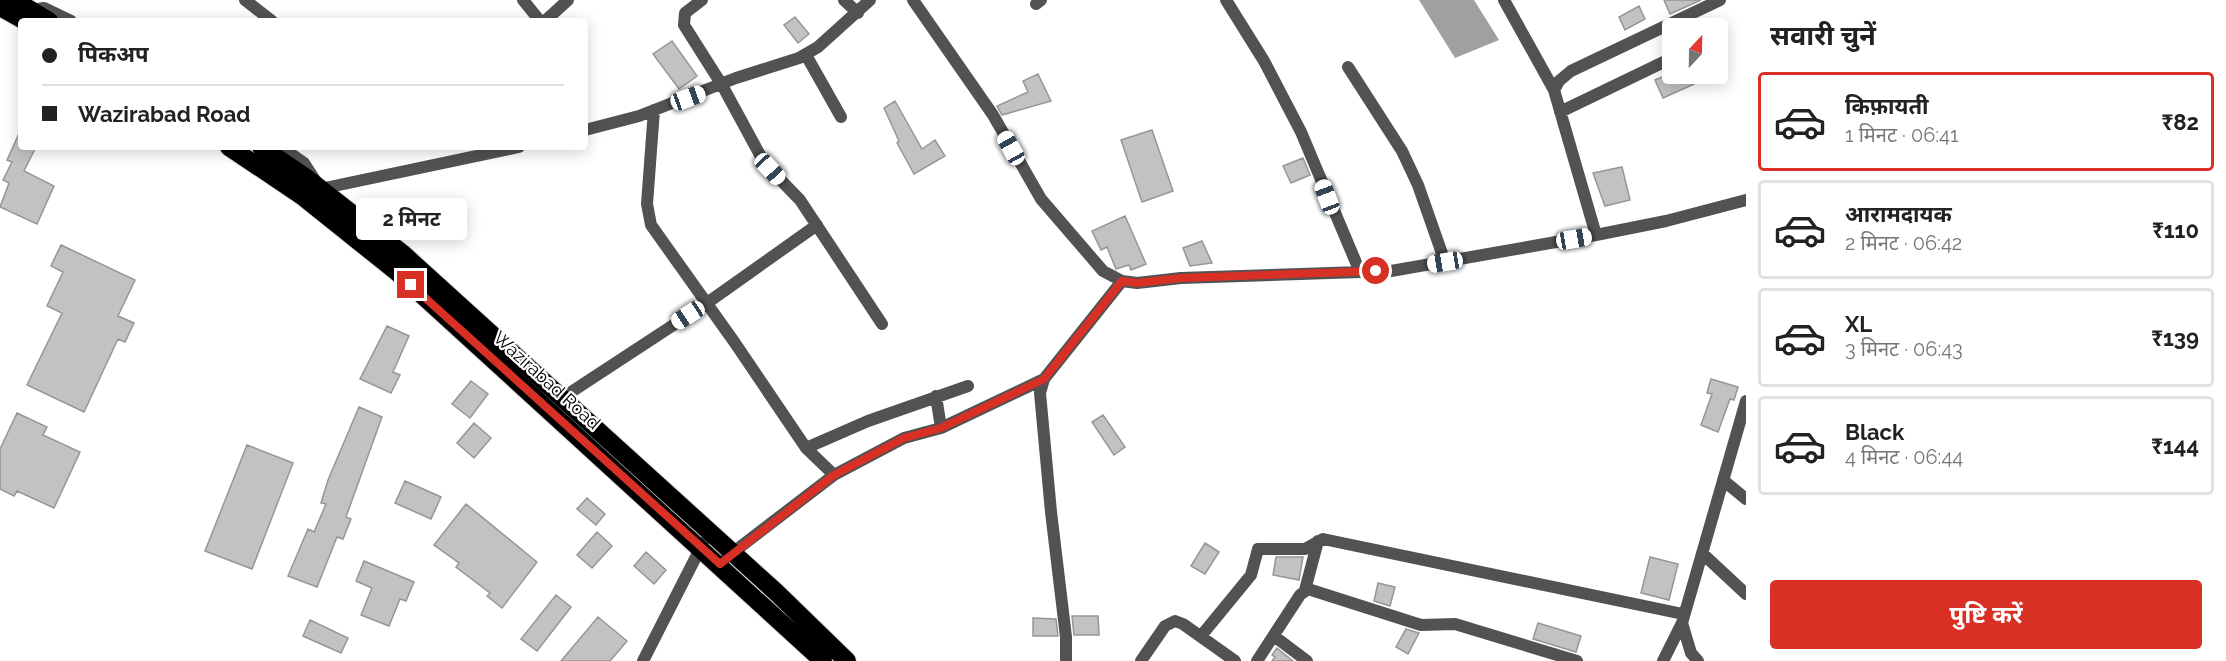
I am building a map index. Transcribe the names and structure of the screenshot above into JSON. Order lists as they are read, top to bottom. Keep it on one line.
{"streets":{"highway":["Wazirabad Road"]},"north":"top","page":{"heading":"सवारी चुनें","banner":["पिकअप","Wazirabad Road"],"list":[{"name":"किफ़ायती","note":"1 मिनट · 06:41","value":"₹82"},{"name":"आरामदायक","note":"2 मिनट · 06:42","value":"₹110"},{"name":"XL","note":"3 मिनट · 06:43","value":"₹139"},{"name":"Black","note":"4 मिनट · 06:44","value":"₹144"}],"bubble":"2 मिनट","buttons":"पुष्टि करें"}}
